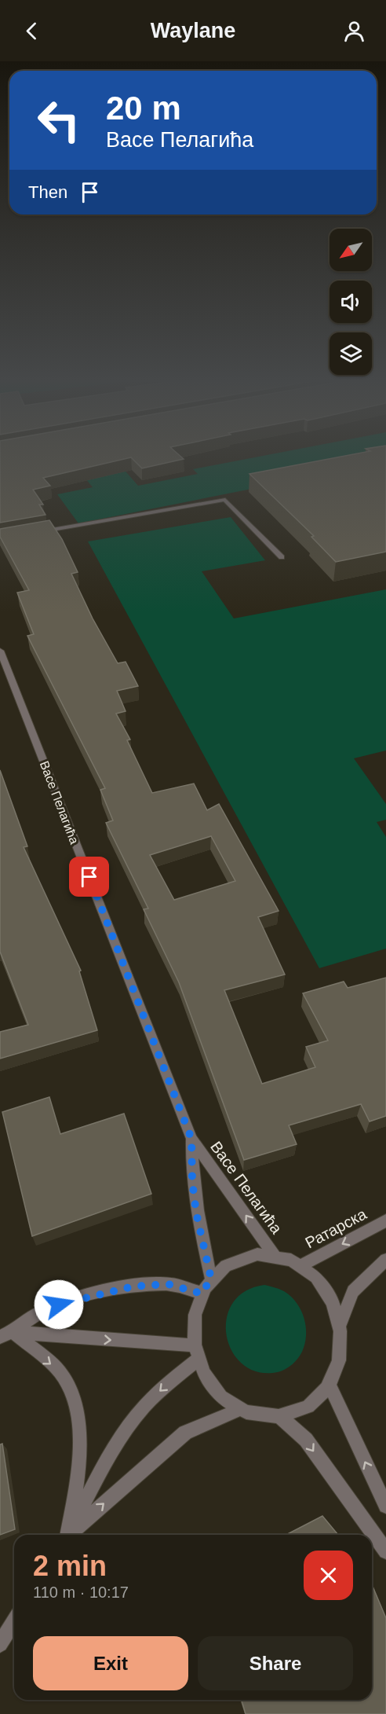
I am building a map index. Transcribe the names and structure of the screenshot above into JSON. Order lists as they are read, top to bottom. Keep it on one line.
{"streets":{"street":["Васе Пелагића","Ратарска"]},"crossings":[["Васе Пелагића","Ратарска"]],"one_way":["Ратарска"],"north":"bottom left","page":{"header":"Waylane","turn":["20 m","Васе Пелагића"],"then":"Then","heading":["2 min","110 m · 10:17"],"buttons":["Exit","Share"]}}
